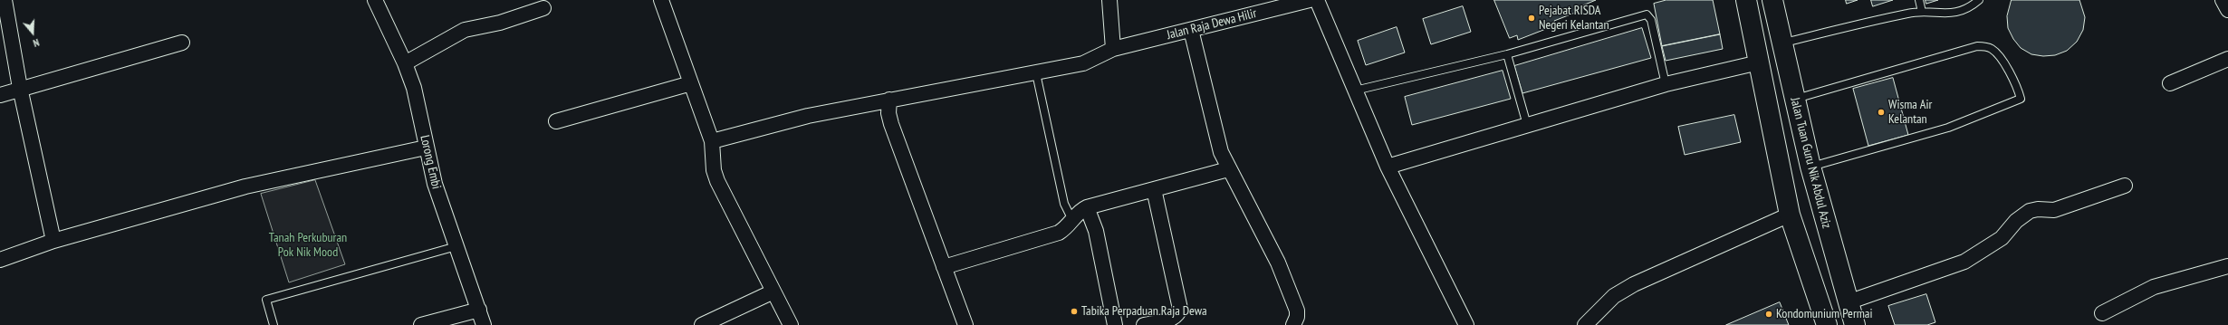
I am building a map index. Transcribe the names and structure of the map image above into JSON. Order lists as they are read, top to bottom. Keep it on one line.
{"streets":{"main road":["Jalan Tuan Guru Nik Abdul Aziz"],"street":["Jalan Raja Dewa Hilir","Lorong Embi"]},"parks":["Tanah Perkuburan Pok Nik Mood"],"places":["Pejabat RISDA Negeri Kelantan","Wisma Air Kelantan","Tabika Perpaduan Raja Dewa","Kondomunium Permai"],"north":"bottom"}
